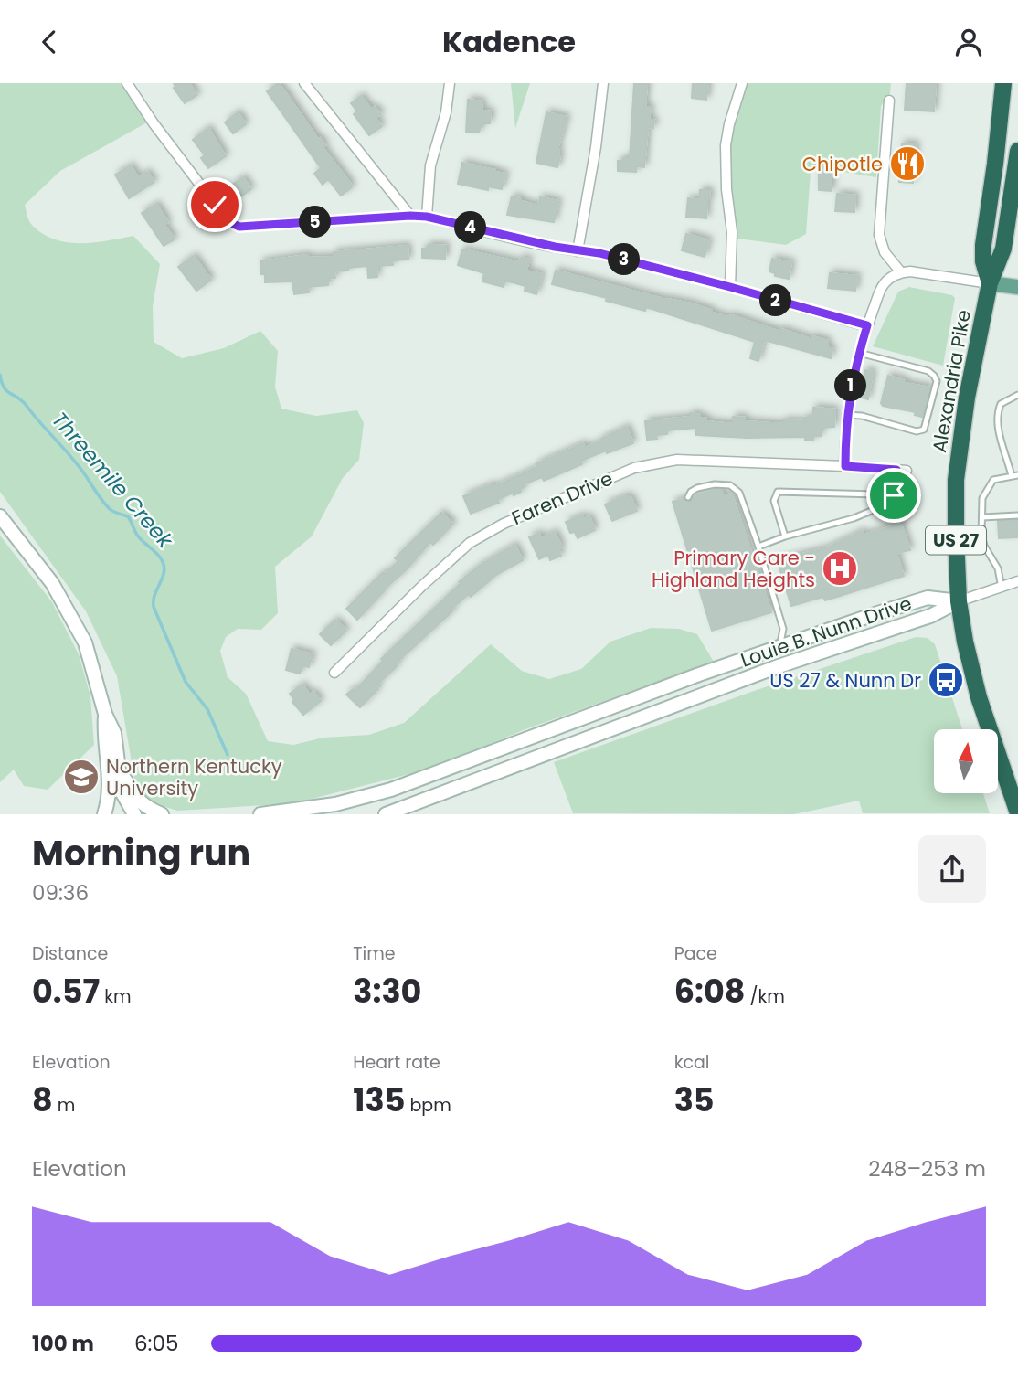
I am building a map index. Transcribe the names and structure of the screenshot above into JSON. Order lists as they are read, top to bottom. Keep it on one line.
{"streets":{"highway":["Alexandria Pike","US 27"],"main road":["Louie B. Nunn Drive"],"street":["Faren Drive"]},"crossings":[["Alexandria Pike","Louie B. Nunn Drive"]],"water":["Threemile Creek"],"places":{"restaurant":["Chipotle"],"hospital":["Primary Care - Highland Heights"],"bus stop":["US 27 & Nunn Dr"],"school or university":["Northern Kentucky University"]},"north":"top","page":{"header":"Kadence","pins":["5","4","3","2","1"],"heading":["Morning run","09:36"],"stats":[["Distance","0.57 km"],["Time","3:30"],["Pace","6:08 /km"],["Elevation","8 m"],["Heart rate","135 bpm"],["kcal","35"]],"chart":["Elevation","248–253 m"],"list":[{"name":"100 m","note":"6:05"}]}}
